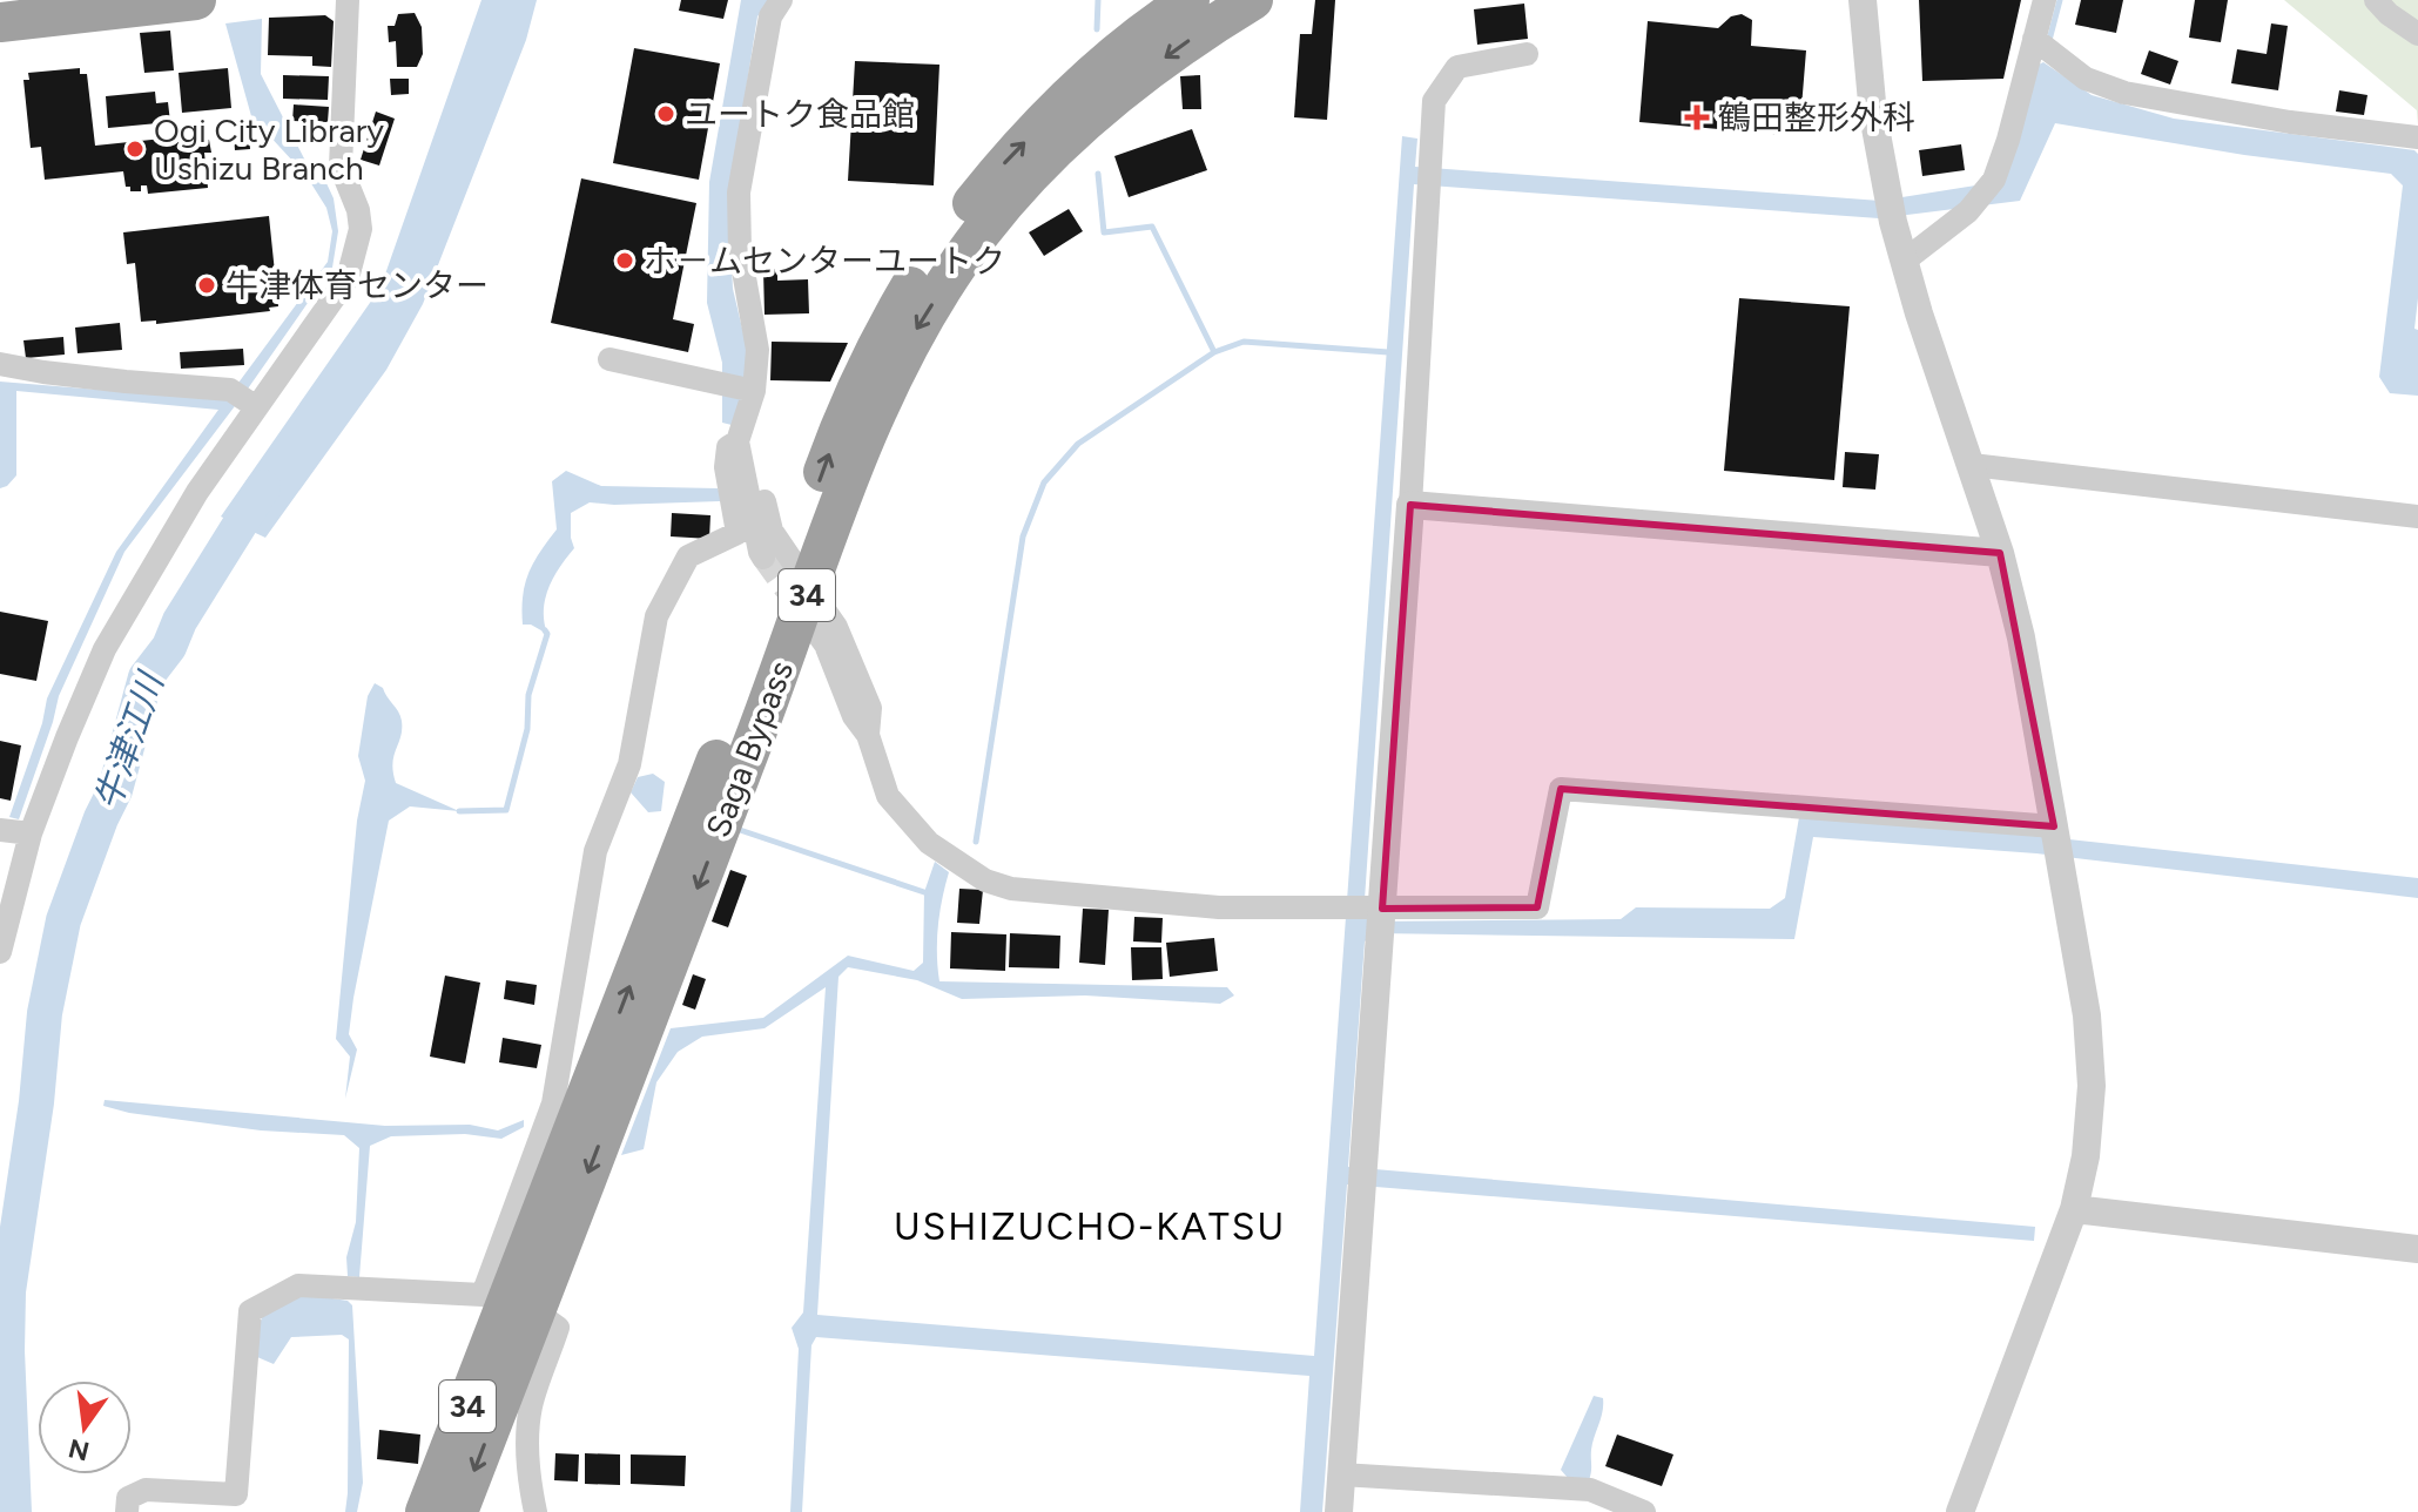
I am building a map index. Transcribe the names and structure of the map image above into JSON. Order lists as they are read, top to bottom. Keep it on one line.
{"streets":{"highway":["34","Saga Bypass"]},"districts":["USHIZUCHO-KATSU"],"water":["牛津江川"],"places":{"other":["ユートク食品館","Ogi City Library Ushizu Branch","ホ－ムセンターユートク","牛津体育センター"],"health":["鶴田整形外科"]},"north":"bottom"}
